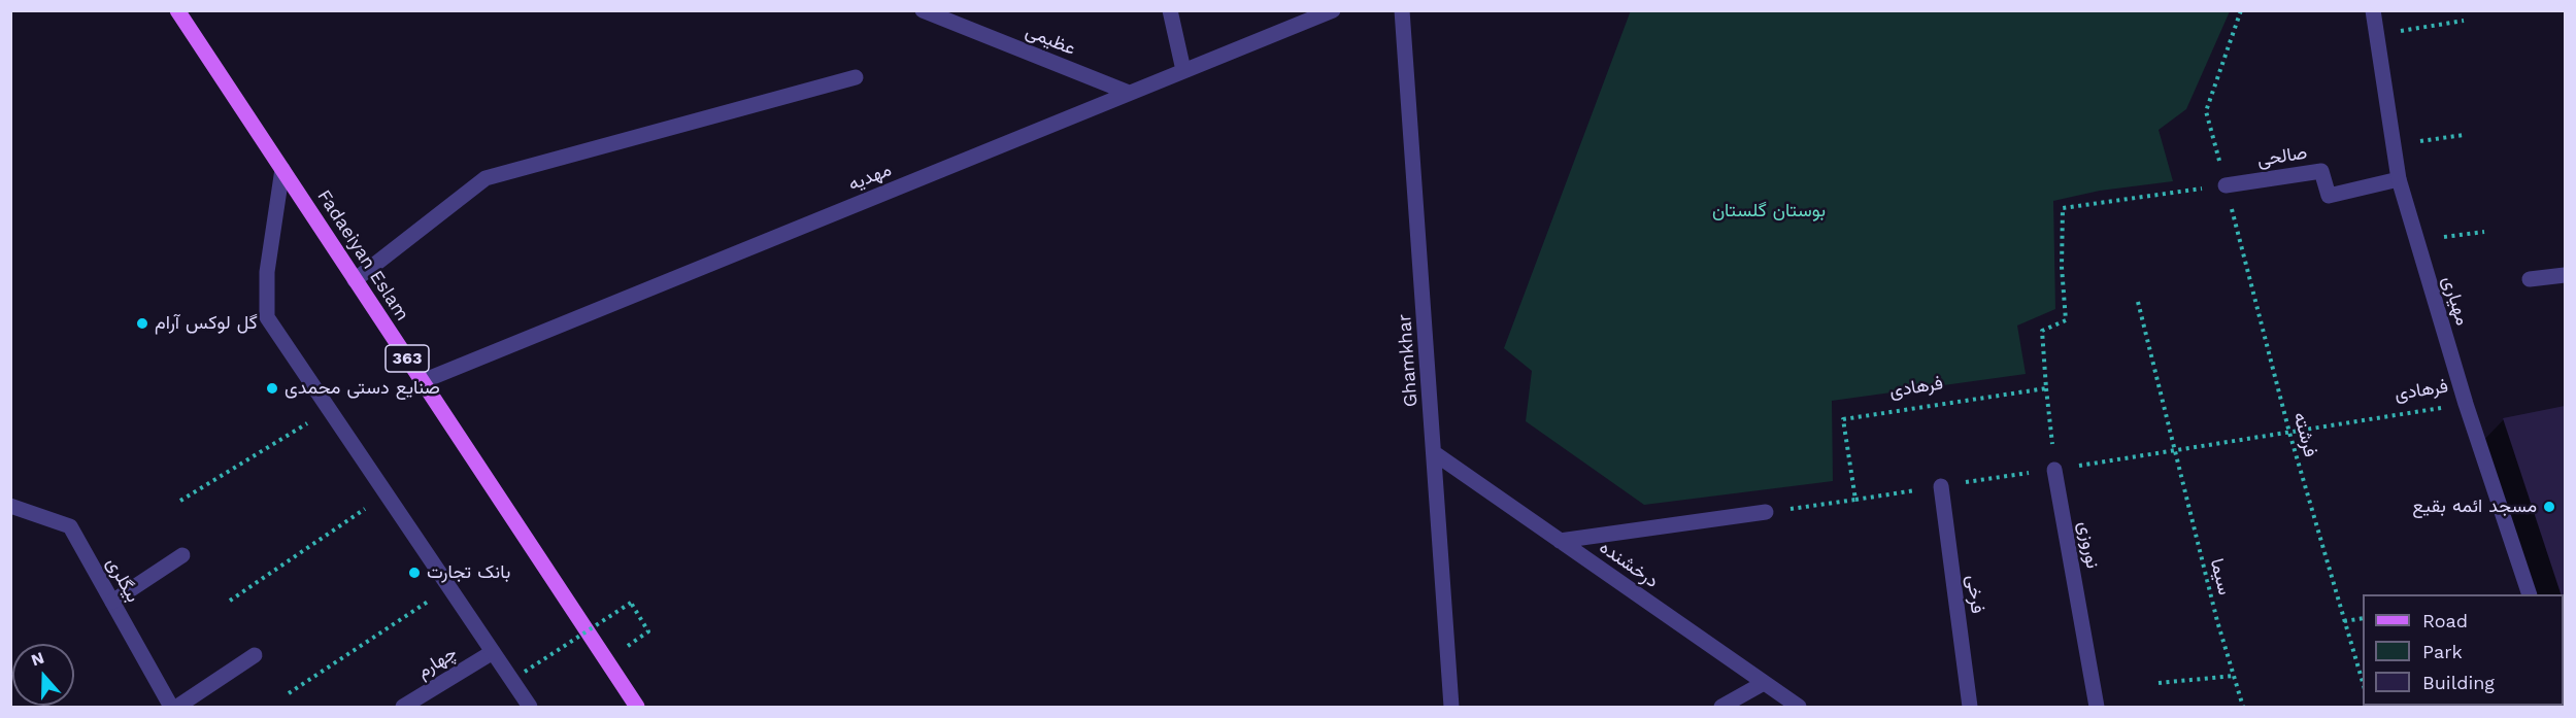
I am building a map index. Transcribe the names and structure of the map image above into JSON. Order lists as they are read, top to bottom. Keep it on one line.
{"streets":{"main road":["Fadaeiyan Eslam","363"],"street":["عظیمی","صالحی","مهدیه","مهیاری","Ghamkhar","نوروزی","درخشنده","بیگلری","فرخی","چهارم"],"path":["فرهادی","فرشته","سیما"]},"crossings":[["عظیمی","مهدیه"],["صالحی","مهیاری"],["صالحی","فرشته"],["مهدیه","Fadaeiyan Eslam"],["مهیاری","فرهادی"],["Ghamkhar","درخشنده"],["فرهادی","فرشته"],["فرهادی","نوروزی"],["فرهادی","سیما"]],"parks":["بوستان گلستان"],"places":["گل لوکس آرام","صنایع دستی محمدی","مسجد ائمه بقیع","بانک تجارت"],"legend":["Road","Park","Building"],"north":"top"}
